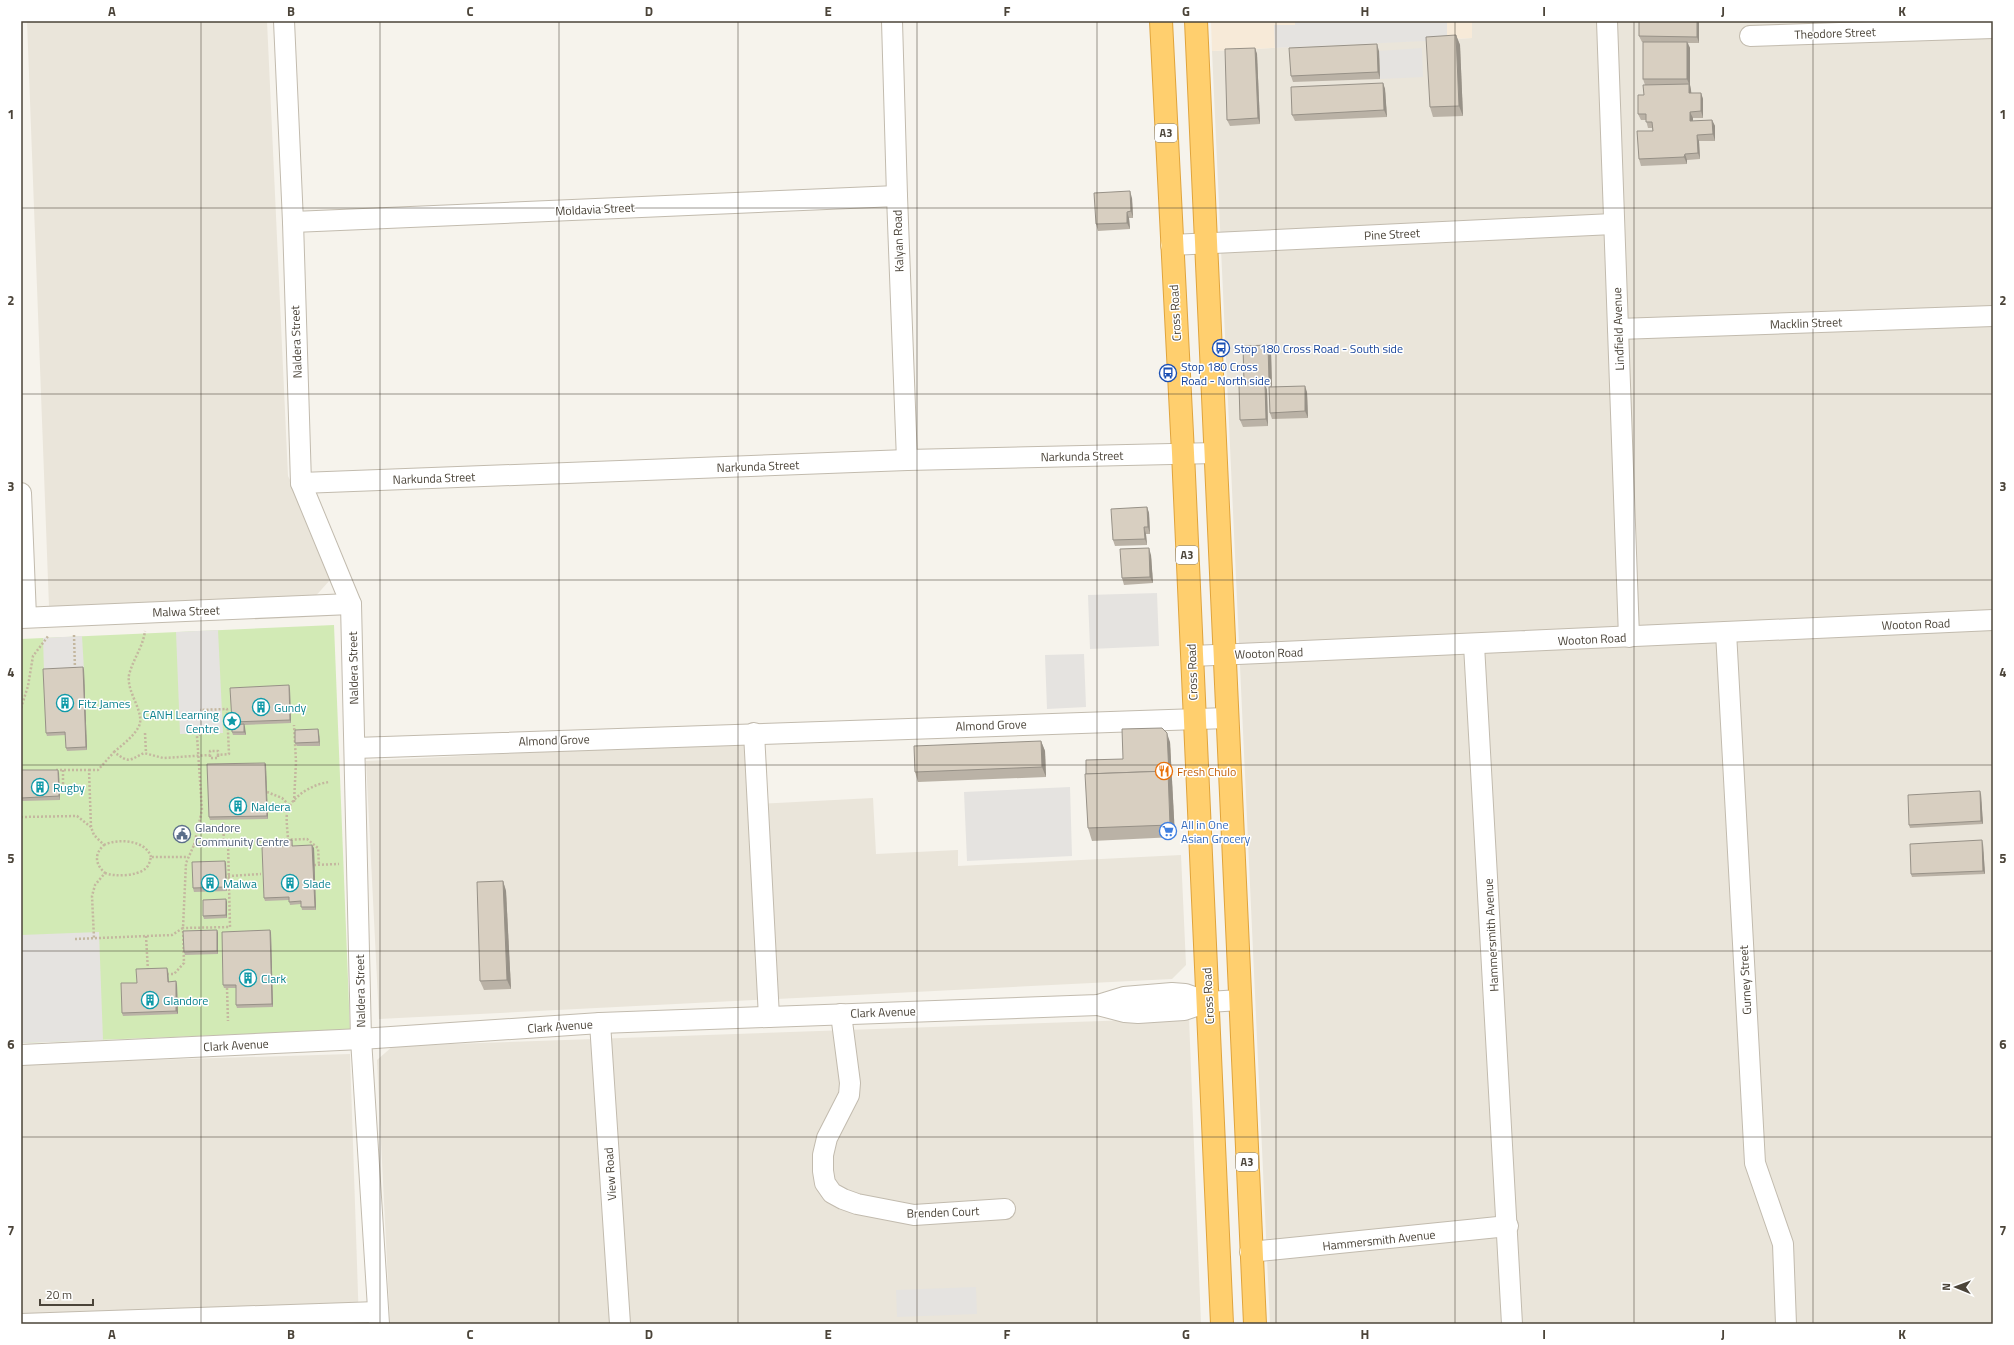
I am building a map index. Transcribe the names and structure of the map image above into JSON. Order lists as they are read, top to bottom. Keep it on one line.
{"streets":{"highway":["A3","Cross Road"],"street":["Theodore Street","Moldavia Street","Pine Street","Kalyan Road","Macklin Street","Lindfield Avenue","Naldera Street","Narkunda Street","Malwa Street","Wooton Road","Almond Grove","Hammersmith Avenue","Gurney Street","Clark Avenue","View Road","Brenden Court"]},"crossings":[["A3","Pine Street"],["A3","Narkunda Street"],["A3","Wooton Road"],["A3","Almond Grove"],["A3","Hammersmith Avenue"],["A3","Clark Avenue"],["Moldavia Street","Kalyan Road"],["Moldavia Street","Naldera Street"],["Pine Street","Cross Road"],["Pine Street","Lindfield Avenue"],["Kalyan Road","Narkunda Street"],["Cross Road","Narkunda Street"],["Cross Road","Wooton Road"],["Cross Road","Almond Grove"],["Cross Road","Clark Avenue"],["Macklin Street","Lindfield Avenue"],["Lindfield Avenue","Wooton Road"],["Naldera Street","Narkunda Street"],["Naldera Street","Malwa Street"],["Naldera Street","Almond Grove"],["Naldera Street","Clark Avenue"],["Wooton Road","Hammersmith Avenue"],["Wooton Road","Gurney Street"],["Clark Avenue","View Road"],["Clark Avenue","Brenden Court"]],"places":{"bus stop":["Stop 180 Cross Road - South side","Stop 180 Cross Road - North side"],"building":["Fitz James","Gundy","Rugby","Naldera","Malwa","Slade","Clark","Glandore"],"place":["CANH Learning Centre"],"restaurant":["Fresh Chulo"],"supermarket":["All in One Asian Grocery"],"public building":["Glandore Community Centre"]},"scale_bar":"20 m","north":"left","grid":{"columns":["A","B","C","D","E","F","G","H","I","J","K"],"rows":["1","2","3","4","5","6","7"]}}
